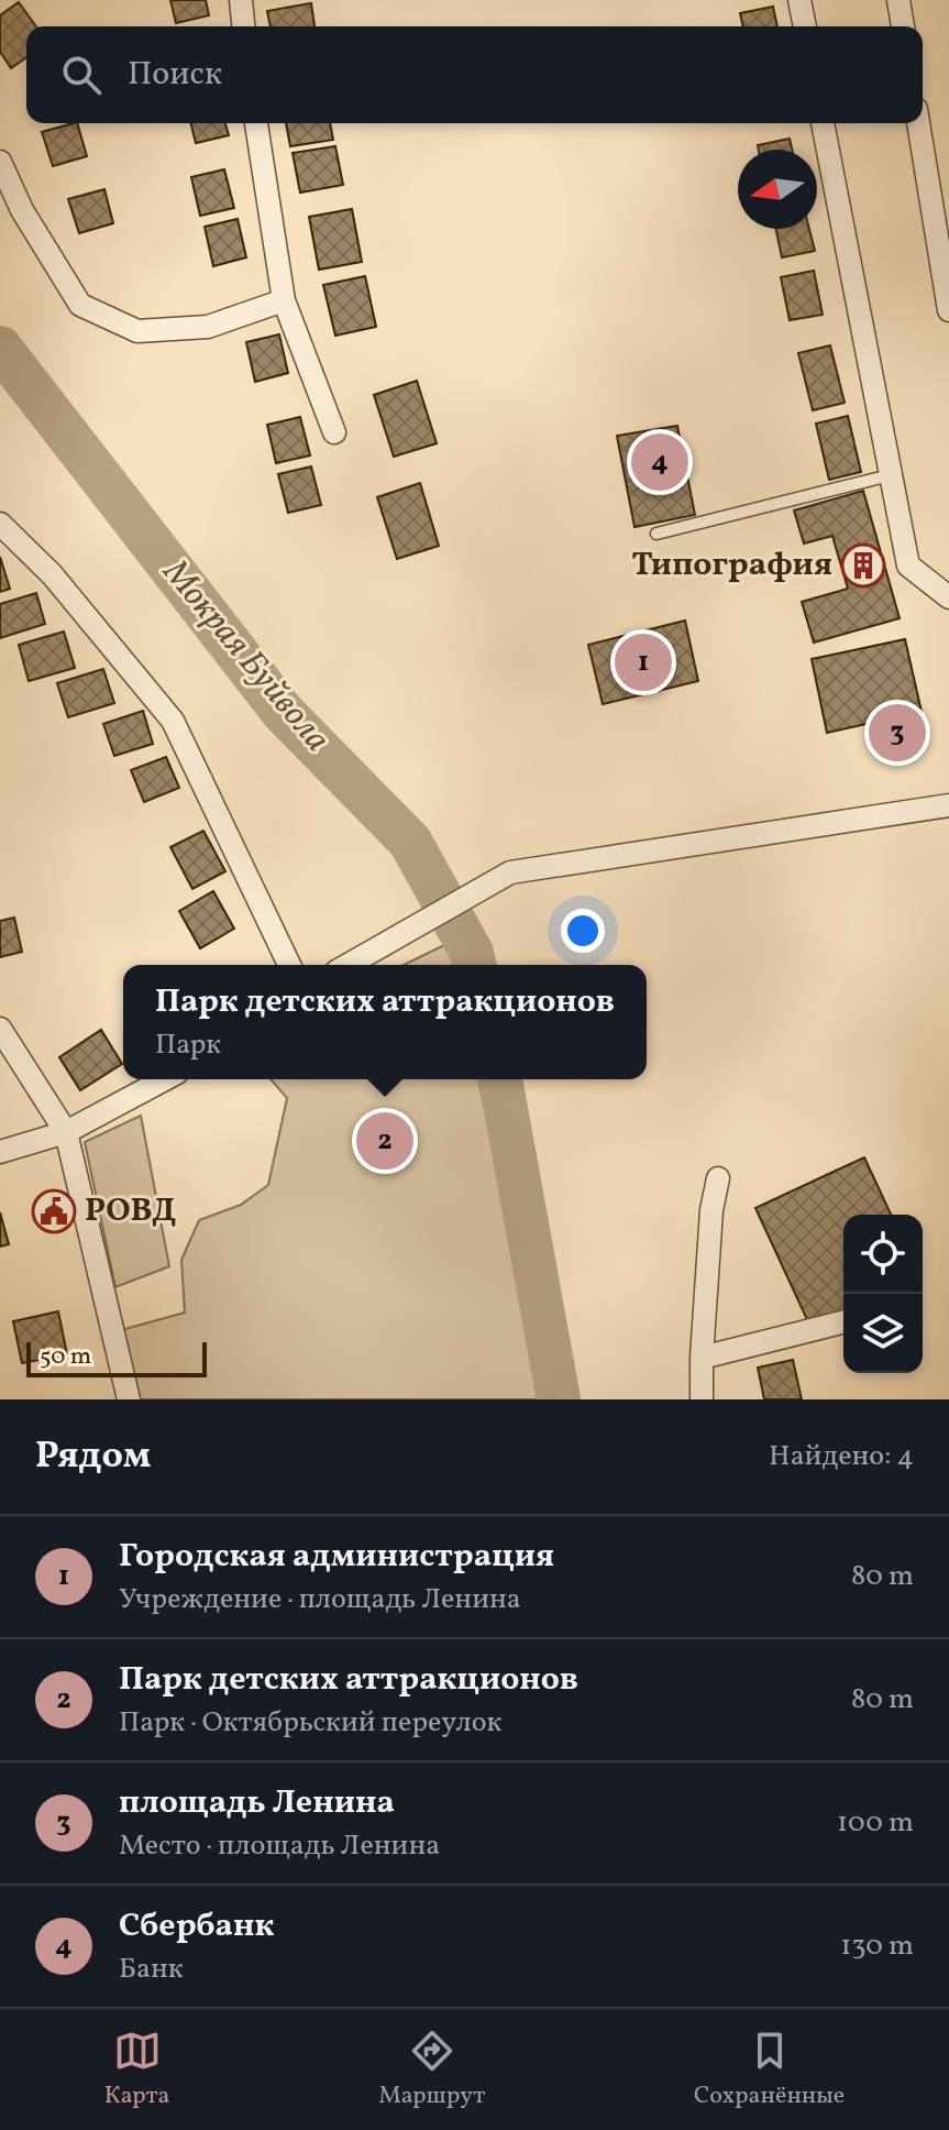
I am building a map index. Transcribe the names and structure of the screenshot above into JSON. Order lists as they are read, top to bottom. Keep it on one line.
{"water":["Мокрая Буйвола"],"places":{"building":["Типография"],"public building":["РОВД"]},"scale_bar":"50 m","north":"left","page":{"search":"Поиск","pins":["4","1","3","2"],"popup":["Парк детских аттракционов","Парк"],"scale":"50 m","heading":["Рядом","Найдено: 4"],"list":[{"mark":"1","name":"Городская администрация","note":"Учреждение · площадь Ленина","value":"80 m"},{"mark":"2","name":"Парк детских аттракционов","note":"Парк · Октябрьский переулок","value":"80 m"},{"mark":"3","name":"площадь Ленина","note":"Место · площадь Ленина","value":"100 m"},{"mark":"4","name":"Сбербанк","note":"Банк","value":"130 m"}],"nav":["Карта","Маршрут","Сохранённые"]}}
